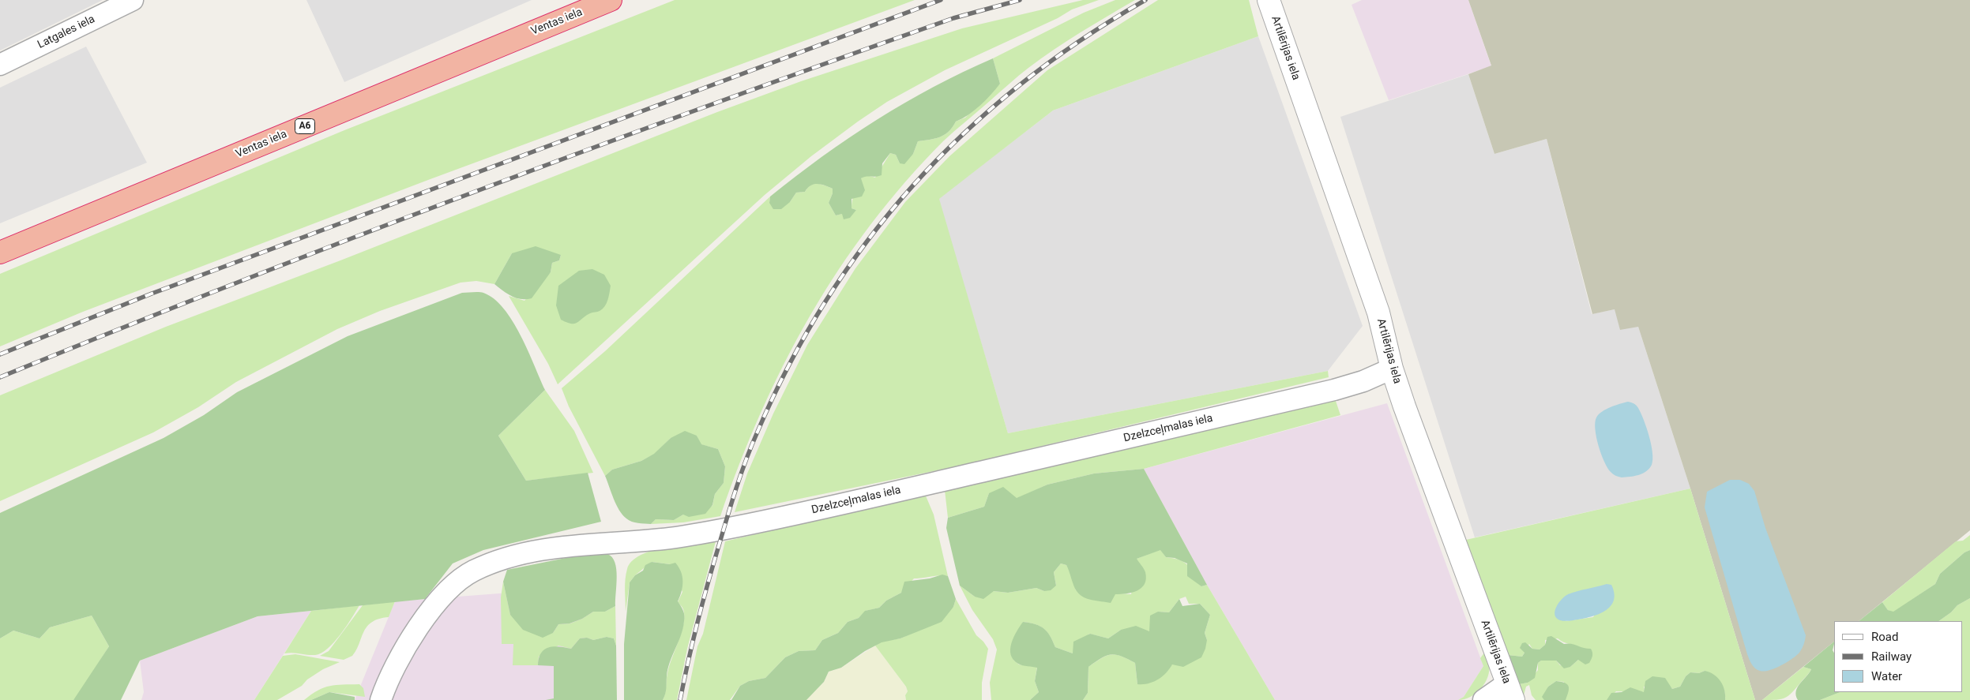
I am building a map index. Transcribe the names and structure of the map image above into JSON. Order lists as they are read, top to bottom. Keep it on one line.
{"streets":{"highway":["Ventas iela","A6"],"street":["Latgales iela","Artilērijas iela","Dzelzceļmalas iela"]},"crossings":[["Artilērijas iela","Dzelzceļmalas iela"]],"legend":["Road","Railway","Water"]}
